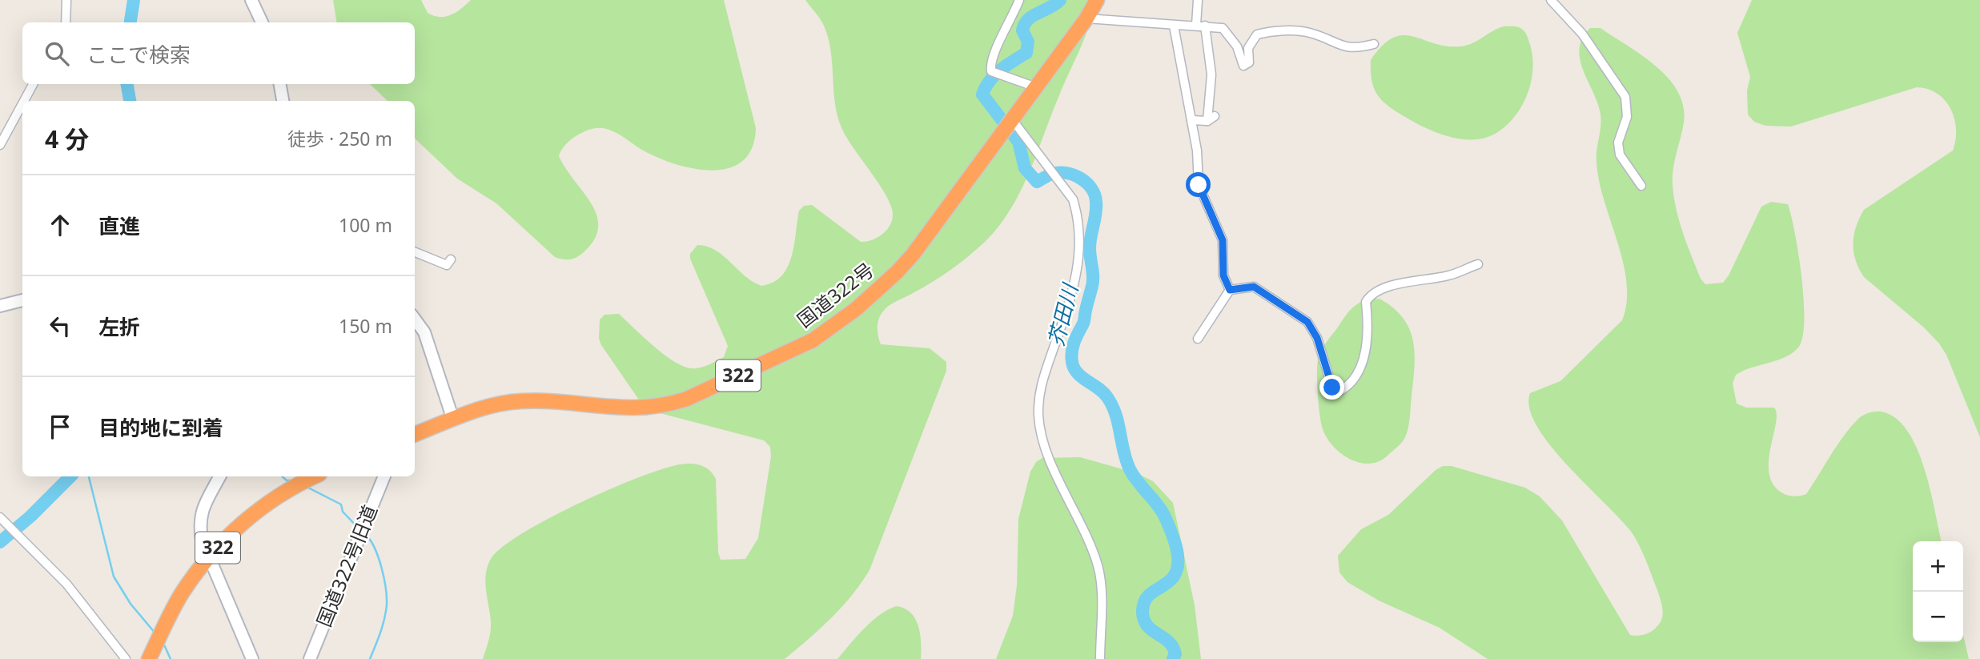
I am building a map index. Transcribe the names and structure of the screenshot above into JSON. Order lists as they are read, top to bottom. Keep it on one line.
{"streets":{"highway":["国道322号","322"],"street":["国道322号旧道"]},"water":["芥田川"],"page":{"search":"ここで検索","heading":["4 分","徒歩 · 250 m"],"list":[["直進","100 m"],["左折","150 m"],"目的地に到着"],"map_buttons":["+","−"]}}
